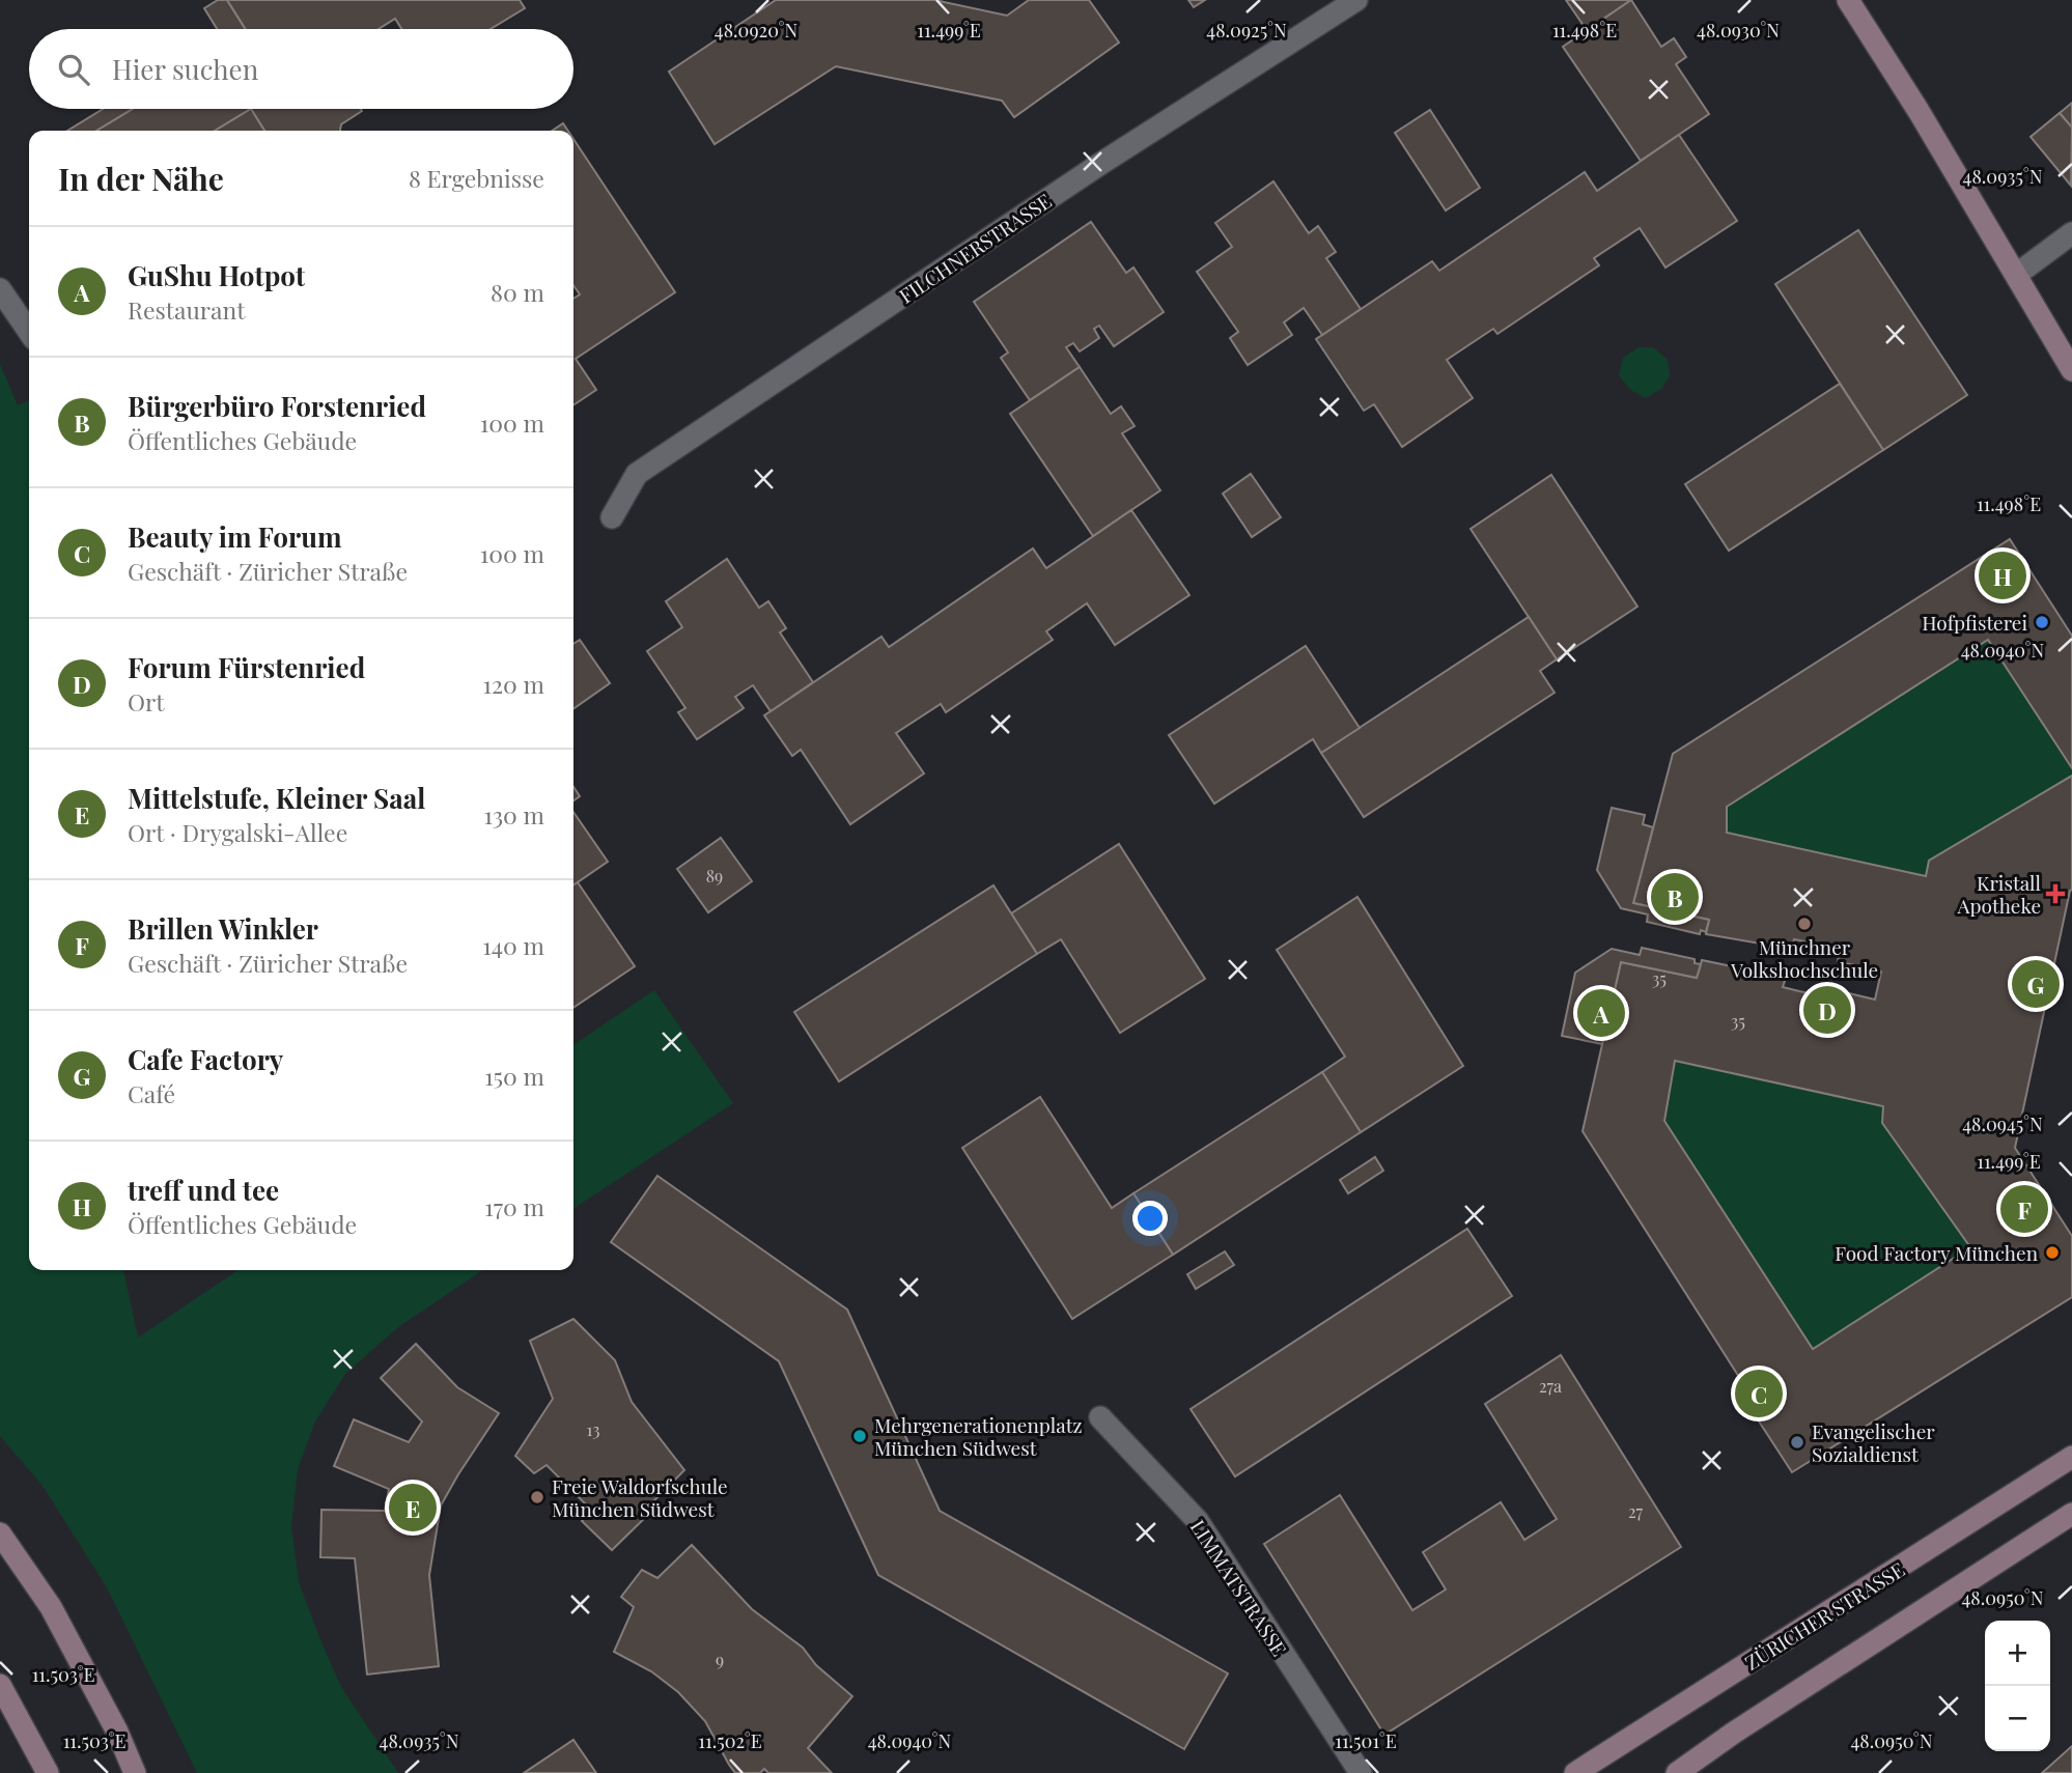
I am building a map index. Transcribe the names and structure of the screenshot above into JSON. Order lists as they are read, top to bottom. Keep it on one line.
{"streets":{"street":["FILCHNERSTRASSE","LIMMATSTRASSE","ZÜRICHER STRASSE"]},"places":{"other":["Hofpfisterei","Münchner Volkshochschule","Food Factory München","Mehrgenerationenplatz München Südwest","Evangelischer Sozialdienst","Freie Waldorfschule München Südwest"],"health":["Kristall Apotheke"]},"house_numbers":["89","35","35","27a","13","27","9"],"page":{"search":"Hier suchen","heading":["In der Nähe","8 Ergebnisse"],"list":[{"mark":"A","name":"GuShu Hotpot","note":"Restaurant","value":"80 m"},{"mark":"B","name":"Bürgerbüro Forstenried","note":"Öffentliches Gebäude","value":"100 m"},{"mark":"C","name":"Beauty im Forum","note":"Geschäft · Züricher Straße","value":"100 m"},{"mark":"D","name":"Forum Fürstenried","note":"Ort","value":"120 m"},{"mark":"E","name":"Mittelstufe, Kleiner Saal","note":"Ort · Drygalski-Allee","value":"130 m"},{"mark":"F","name":"Brillen Winkler","note":"Geschäft · Züricher Straße","value":"140 m"},{"mark":"G","name":"Cafe Factory","note":"Café","value":"150 m"},{"mark":"H","name":"treff und tee","note":"Öffentliches Gebäude","value":"170 m"}],"pins":["H","B","G","D","A","F","C","E"],"map_buttons":["+","−"]},"coordinates":["48.0920°N","48.0925°N","48.0930°N","11.499°E","11.498°E","48.0935°N","48.0940°N","48.0945°N","48.0950°N","11.503°E","11.502°E","11.501°E"]}
